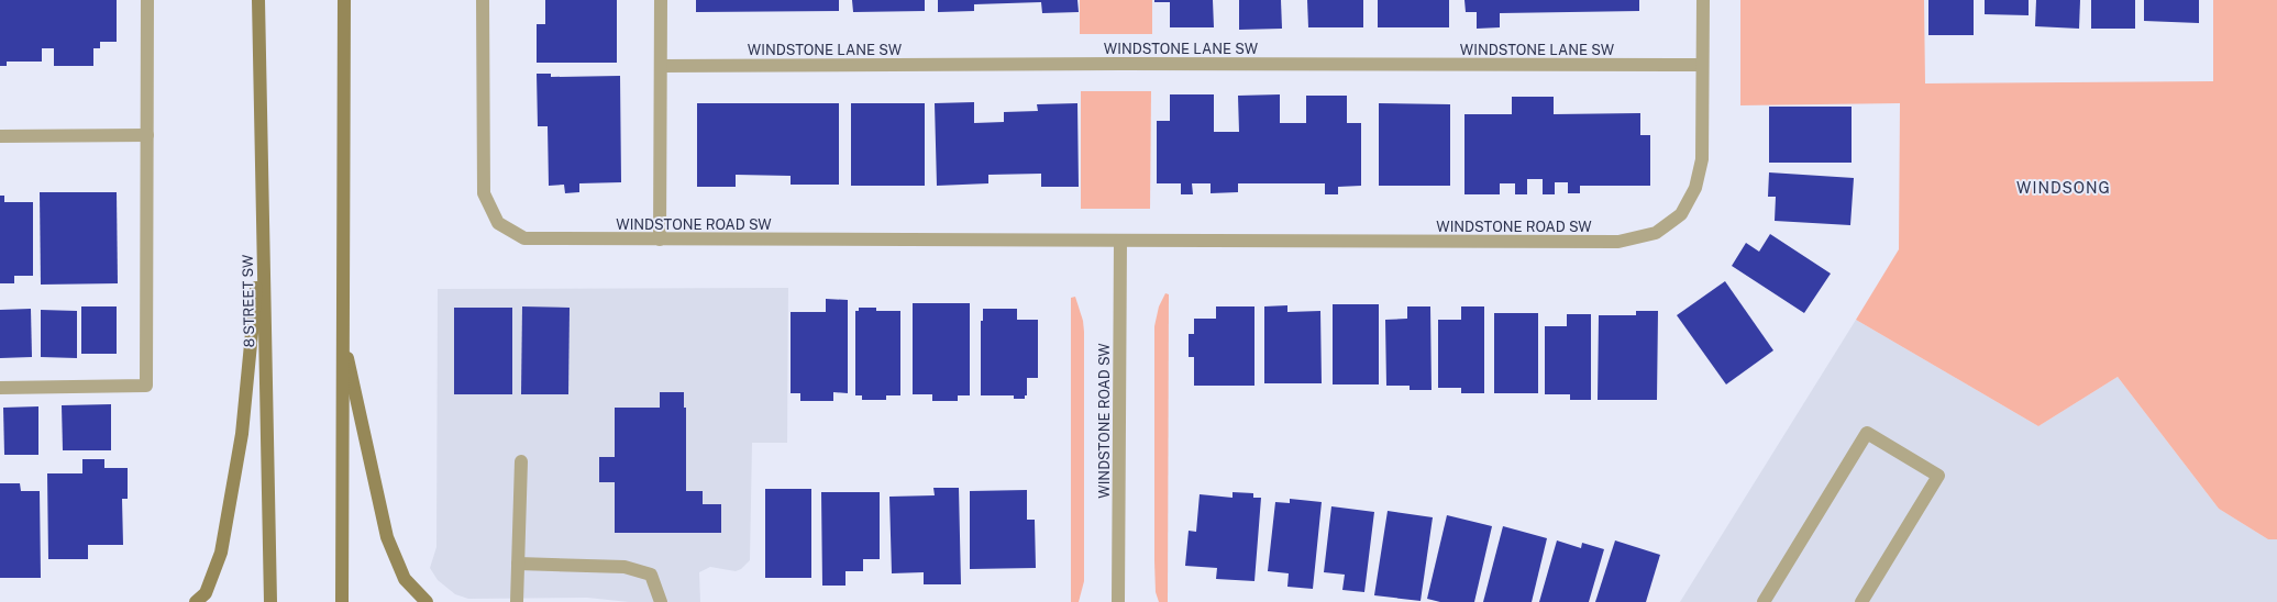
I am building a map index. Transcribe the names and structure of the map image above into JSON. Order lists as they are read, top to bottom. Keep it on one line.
{"streets":{"main road":["8 STREET SW"],"street":["WINDSTONE LANE SW","WINDSTONE ROAD SW"]},"crossings":[["WINDSTONE LANE SW","WINDSTONE ROAD SW"]],"districts":["WINDSONG"]}
